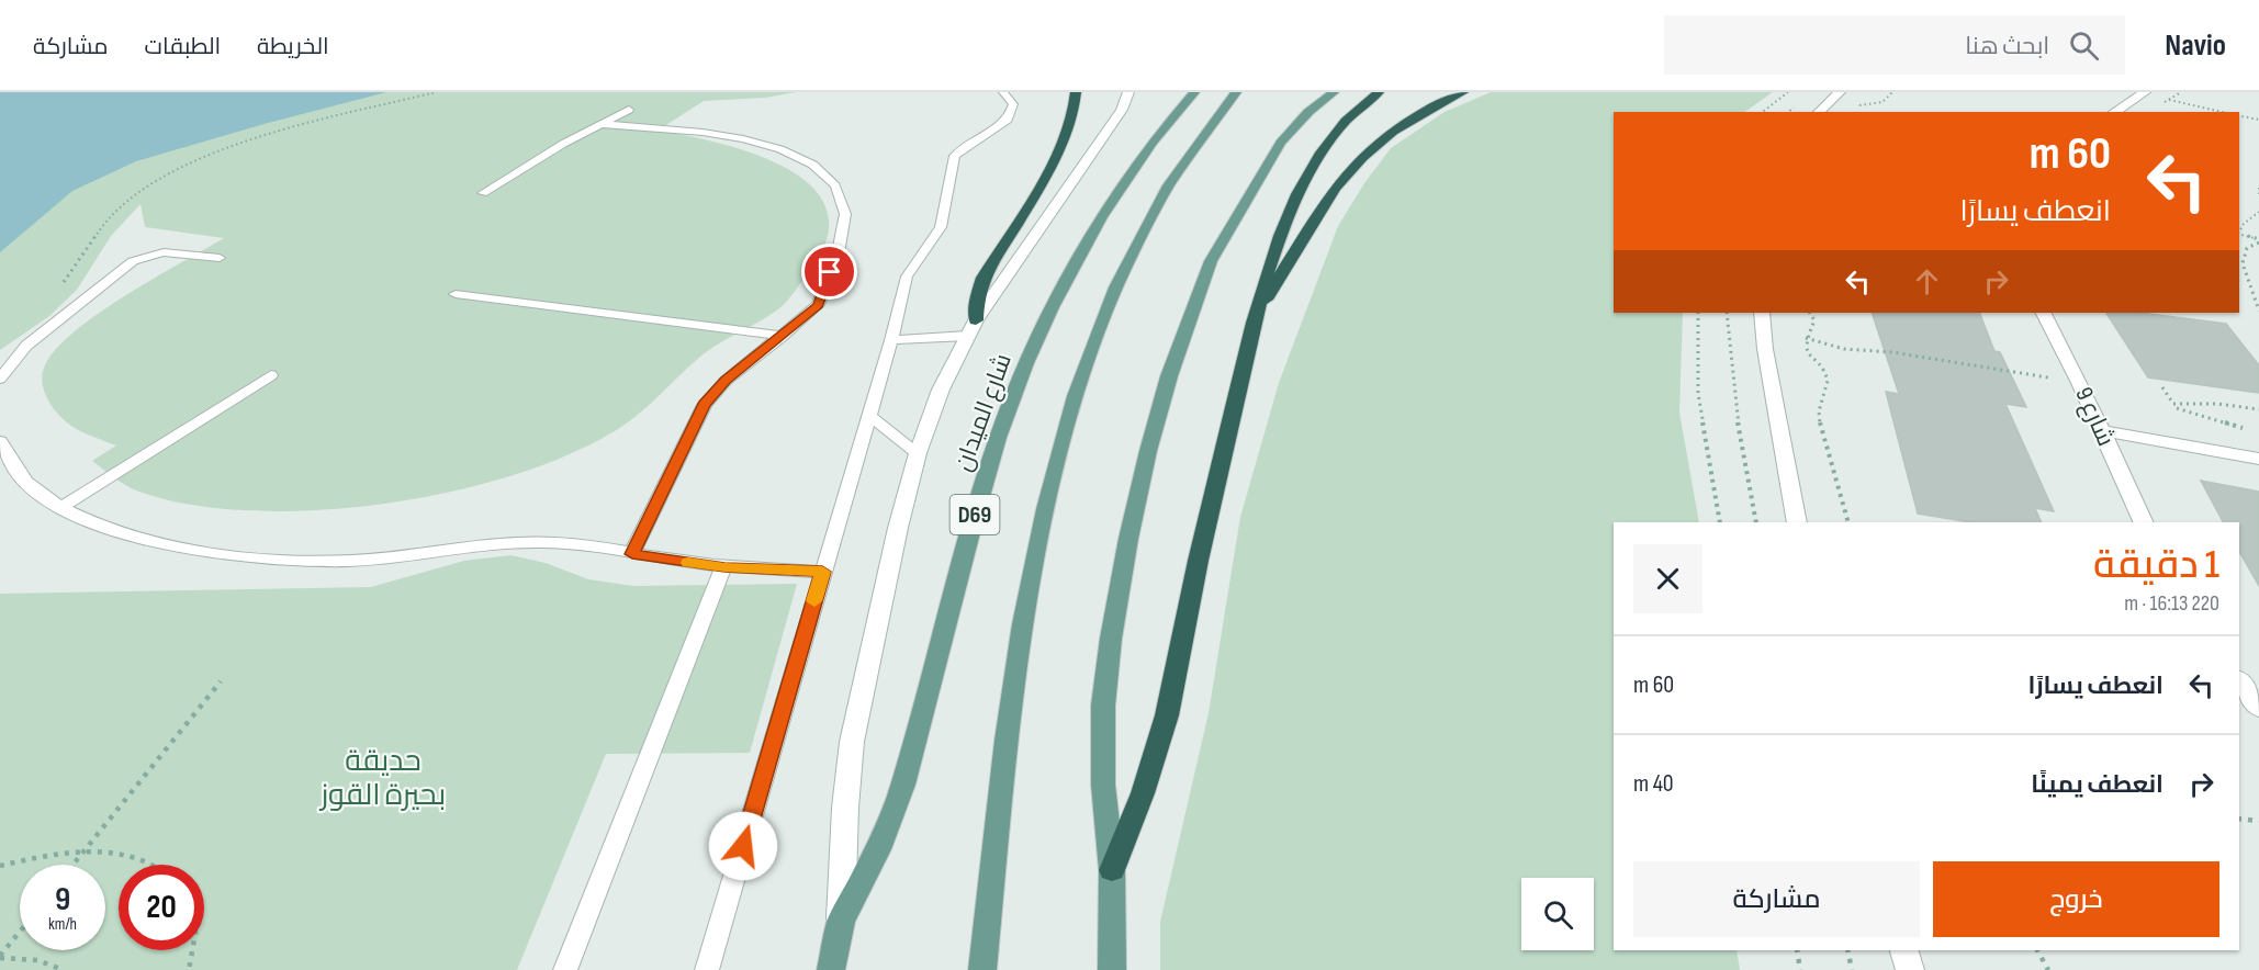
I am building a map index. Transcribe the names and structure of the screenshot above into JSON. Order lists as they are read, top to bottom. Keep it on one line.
{"streets":{"main road":["شارع الميدان","شارع 9","D69"]},"parks":["حديقة بحيرة القوز"],"page":{"header":"Navio","search":"ابحث هنا","nav":["الخريطة","الطبقات","مشاركة"],"turn":["60 m","انعطف يسارًا"],"heading":["1 دقيقة","220 m · 16:13"],"list":[{"name":"انعطف يسارًا","value":"60 m"},{"name":"انعطف يمينًا","value":"40 m"}],"buttons":["خروج","مشاركة"],"speed":"9 km/h","limit":"20"}}
